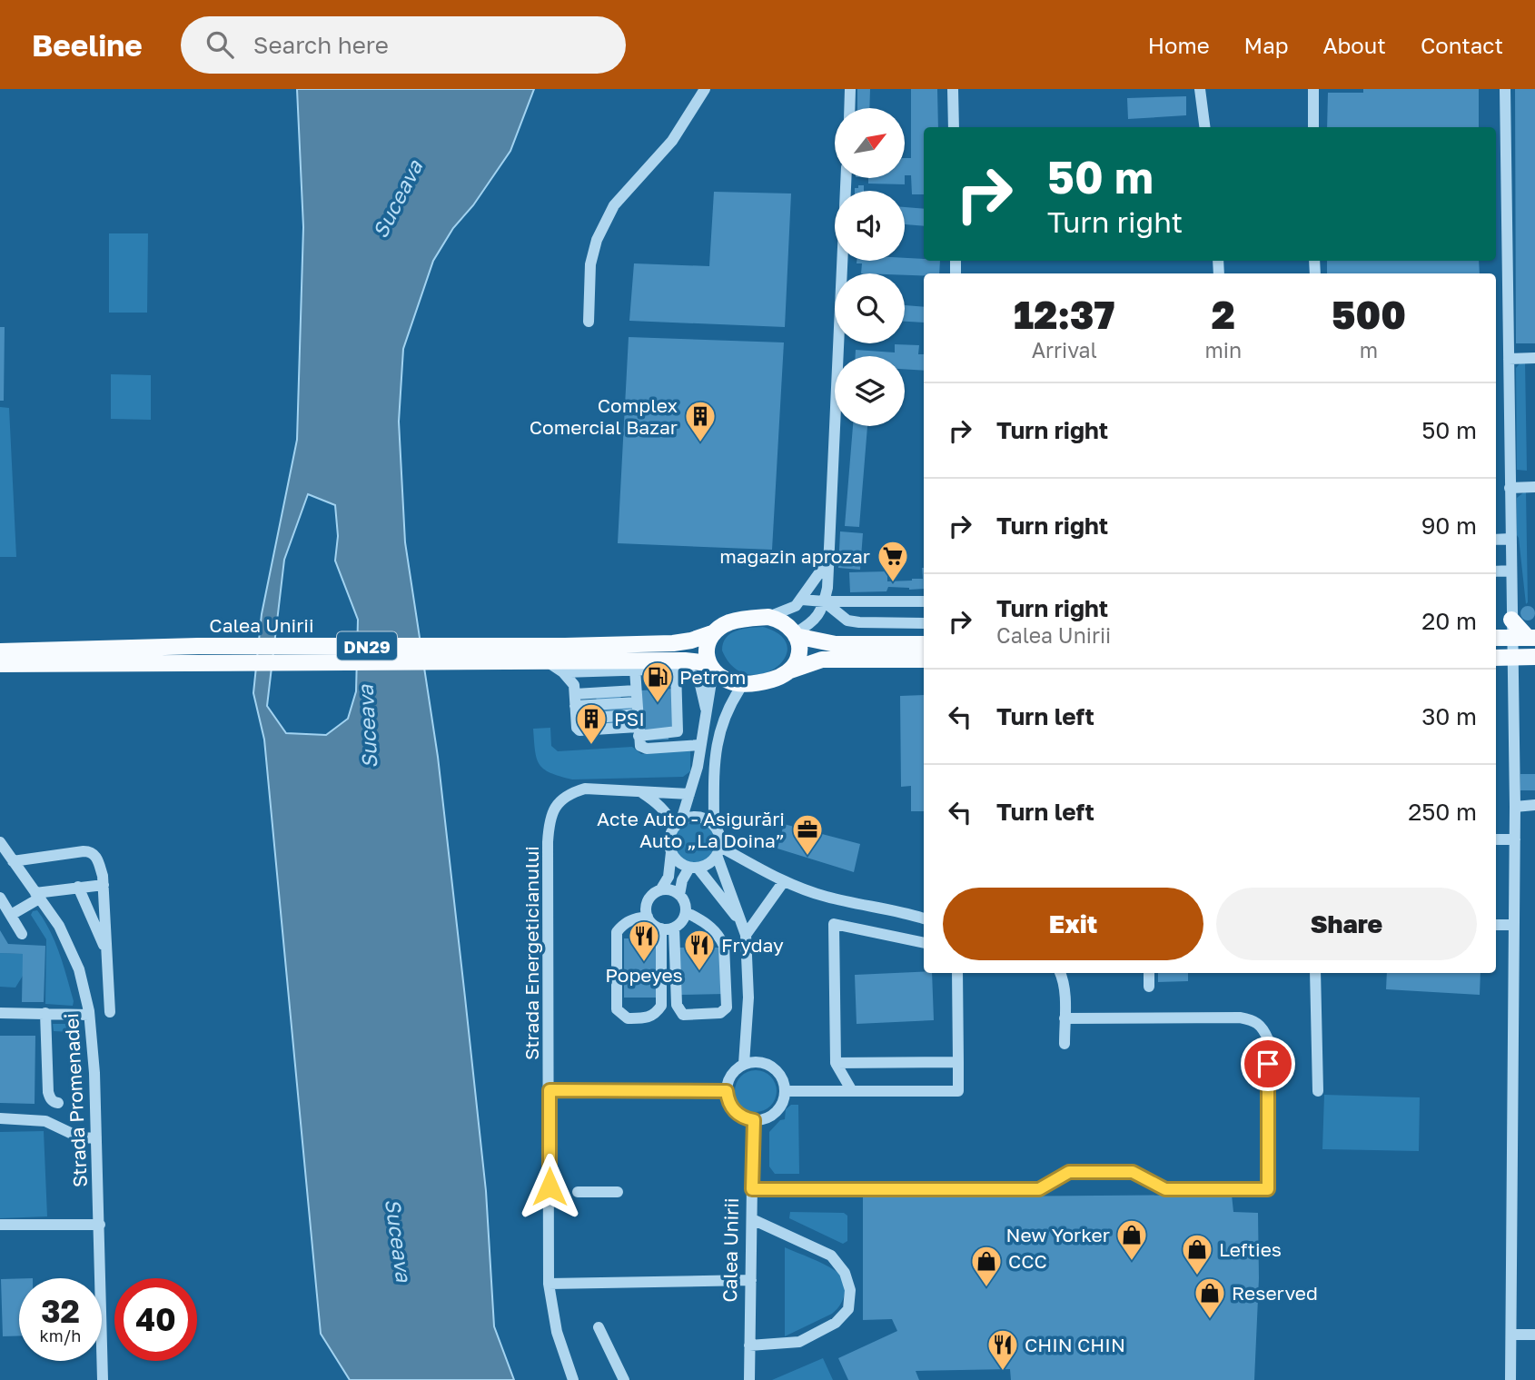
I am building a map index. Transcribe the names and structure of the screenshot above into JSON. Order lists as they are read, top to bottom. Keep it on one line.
{"streets":{"main road":["Calea Unirii","DN29"],"street":["Strada Energeticianului","Strada Promenadei"]},"crossings":[["Calea Unirii","DN29"]],"water":["Suceava"],"places":{"building":["Complex Comercial Bazar","PSI"],"supermarket":["magazin aprozar"],"fuel station":["Petrom"],"office":["Acte Auto - Asigurări Auto „La Doina”"],"restaurant":["Popeyes","Fryday","CHIN CHIN"],"shop":["New Yorker","Lefties","CCC","Reserved"]},"north":"top right","page":{"header":"Beeline","search":"Search here","nav":["Home","Map","About","Contact"],"turn":["50 m","Turn right"],"eta":["12:37","Arrival","2","min","500","m"],"list":[{"name":"Turn right","value":"50 m"},{"name":"Turn right","value":"90 m"},{"name":"Turn right","note":"Calea Unirii","value":"20 m"},{"name":"Turn left","value":"30 m"},{"name":"Turn left","value":"250 m"}],"buttons":["Exit","Share"],"speed":"32 km/h","limit":"40"}}
